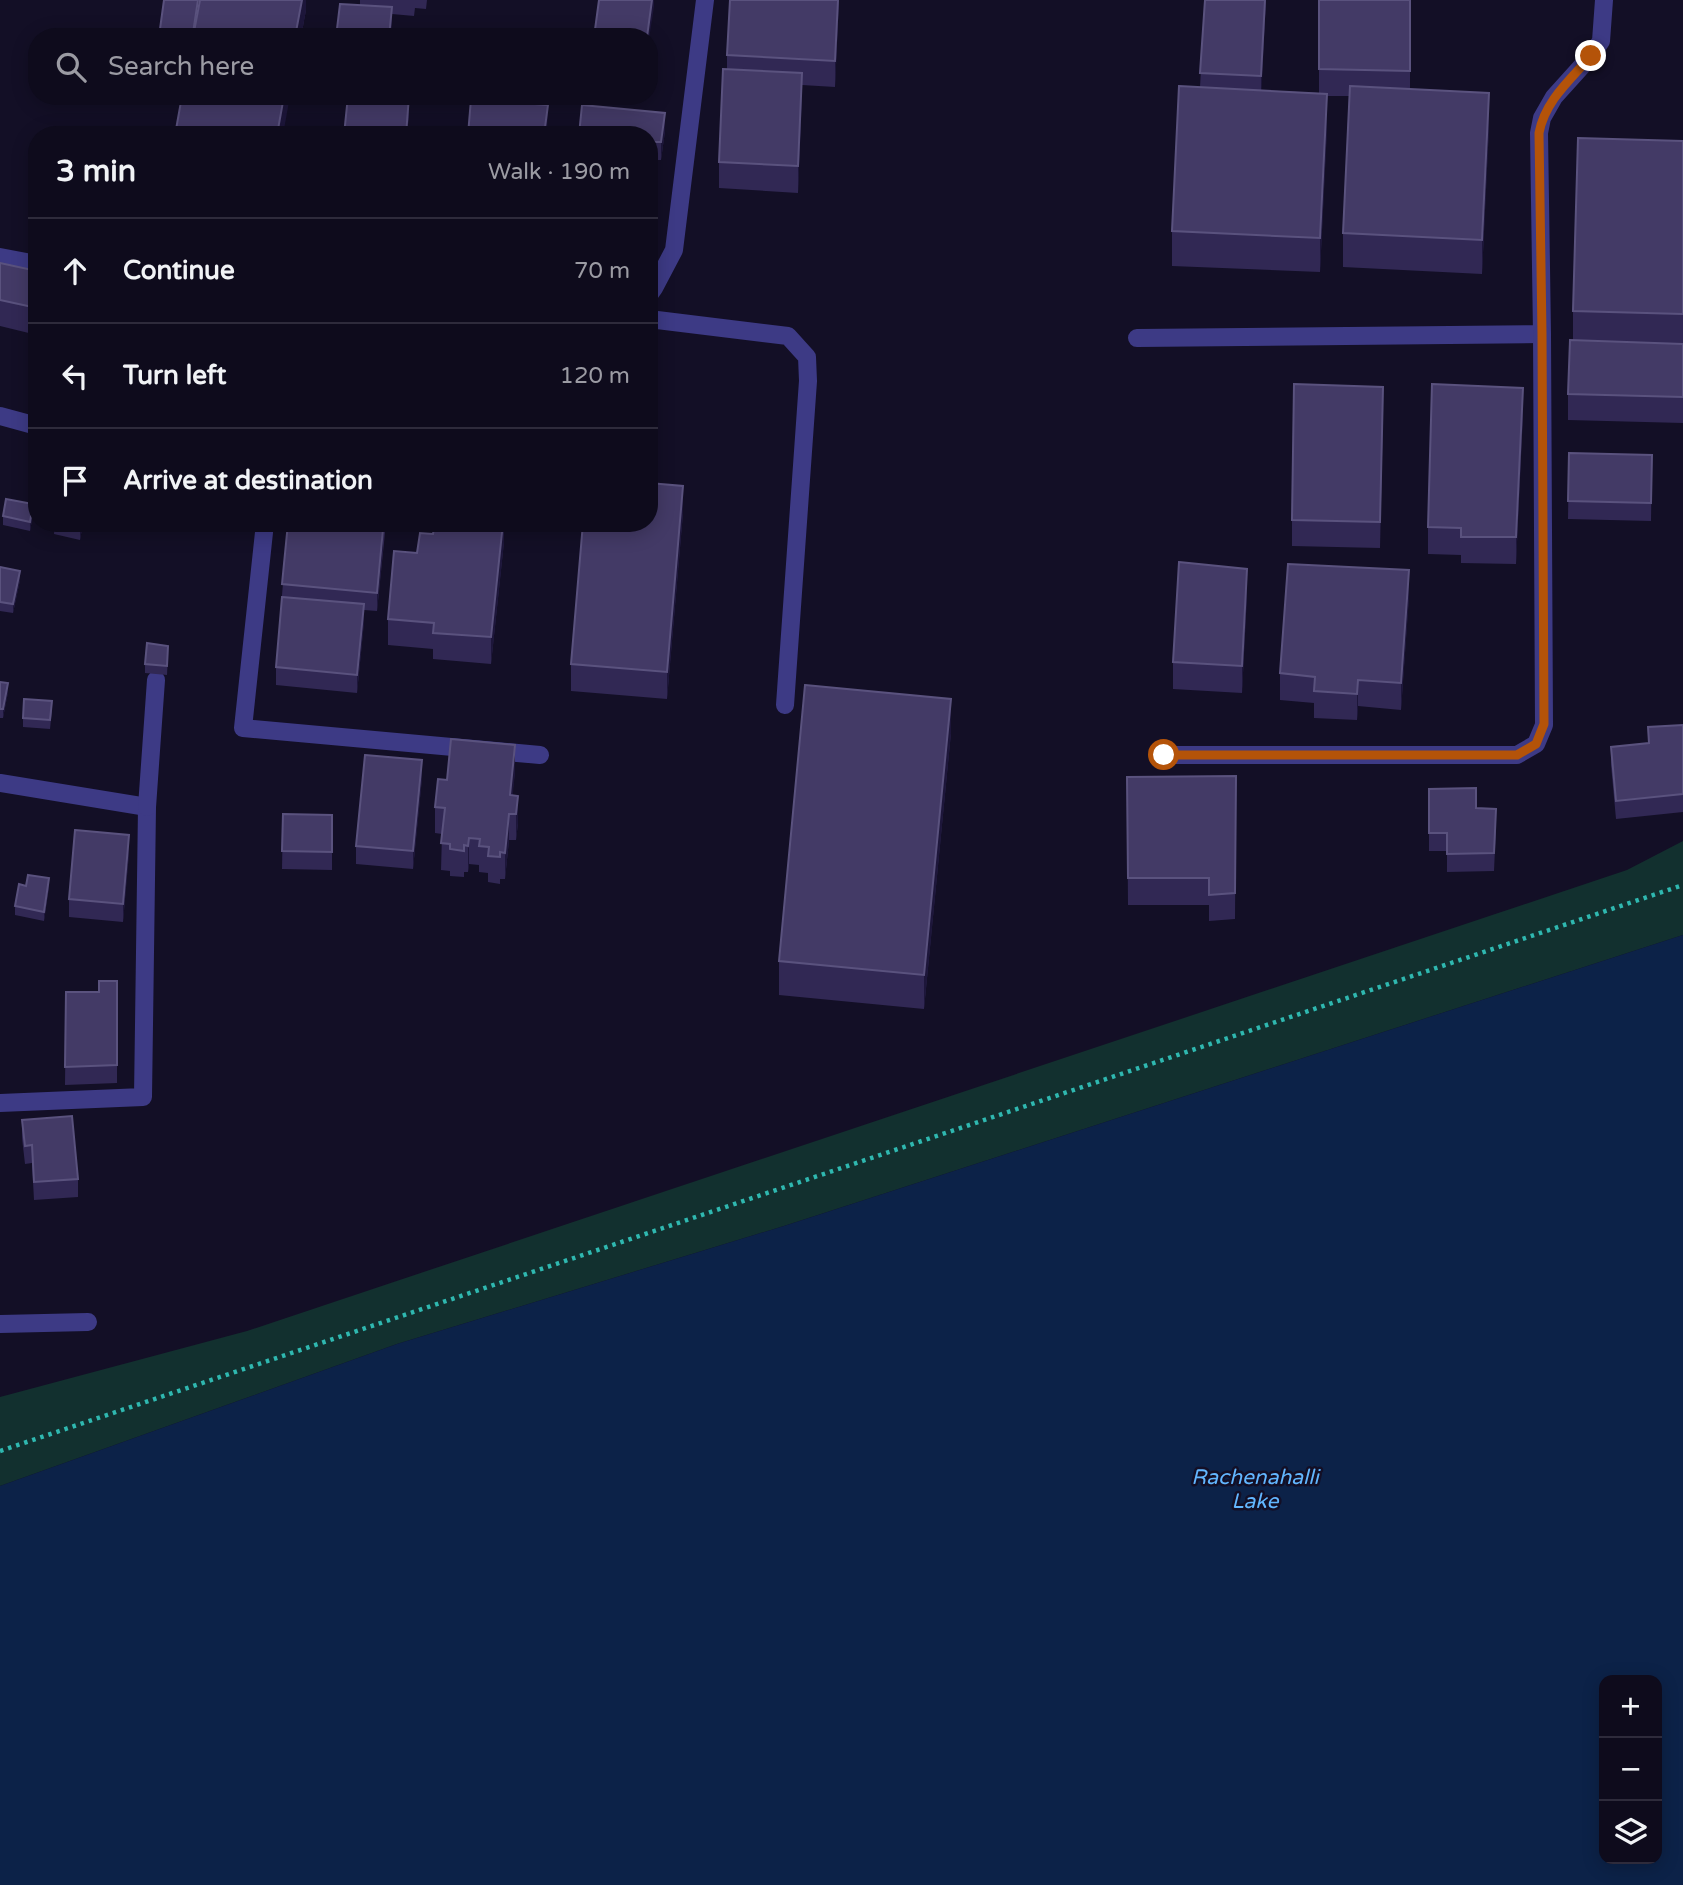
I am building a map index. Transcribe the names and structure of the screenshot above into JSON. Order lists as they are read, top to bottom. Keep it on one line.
{"water":["Rachenahalli Lake"],"page":{"search":"Search here","heading":["3 min","Walk · 190 m"],"list":[["Continue","70 m"],["Turn left","120 m"],"Arrive at destination"],"map_buttons":["+","−"]}}
